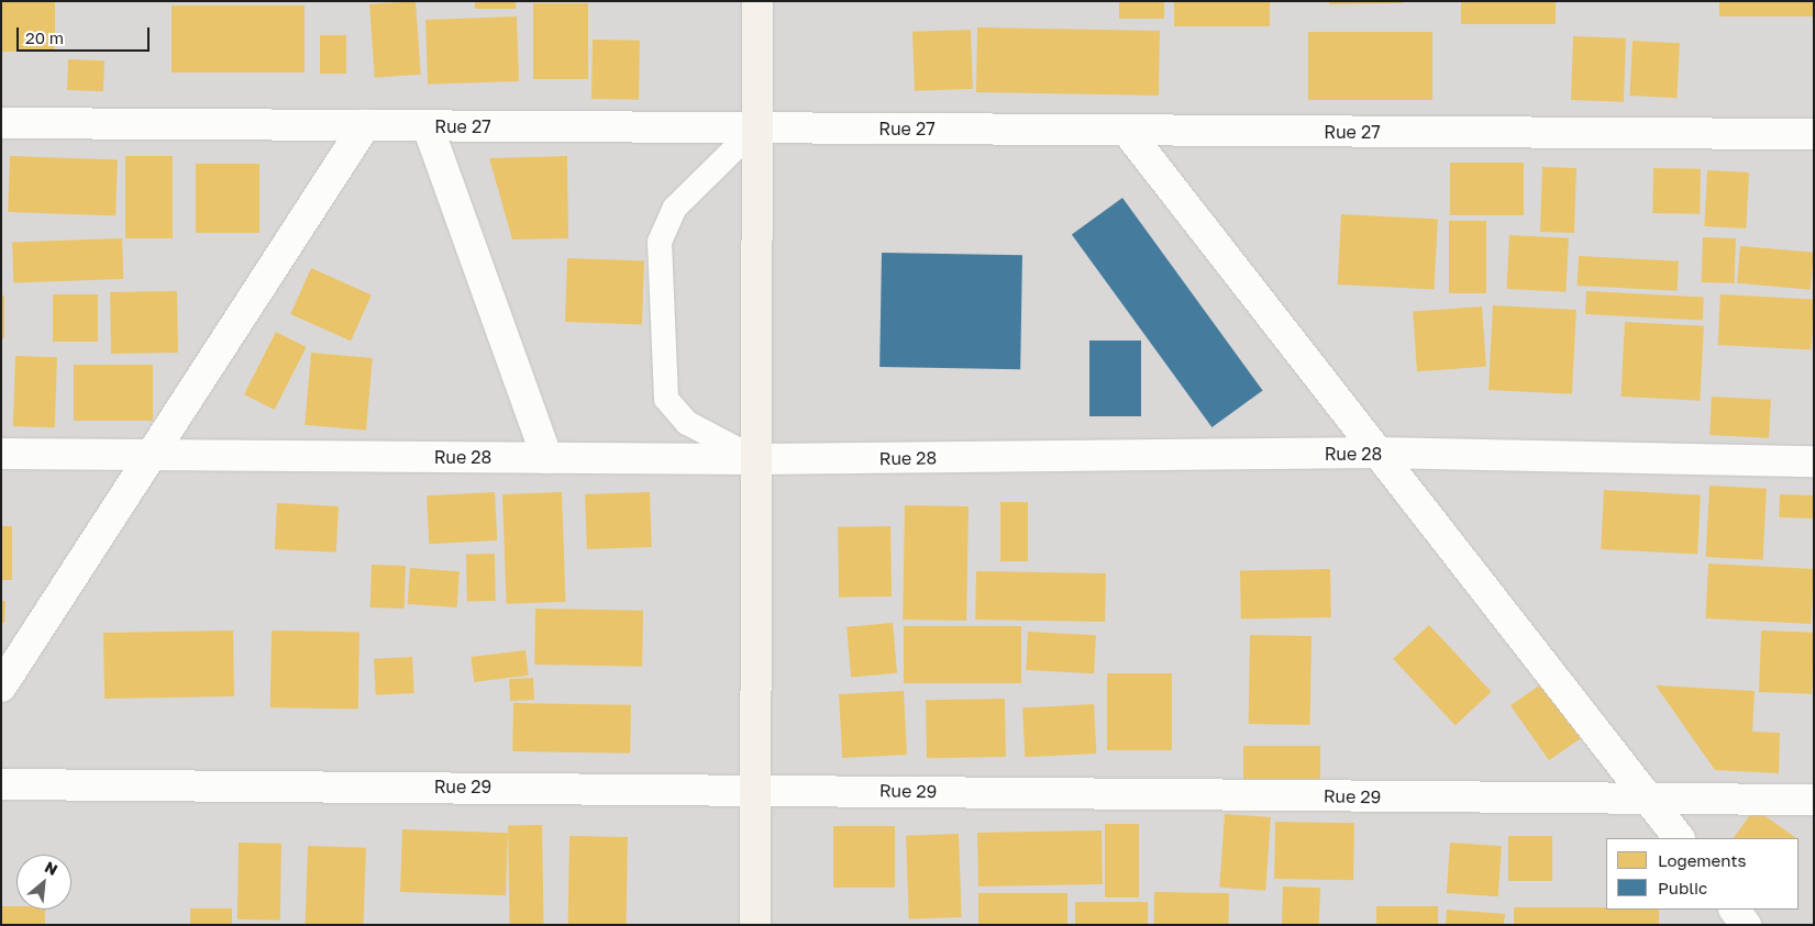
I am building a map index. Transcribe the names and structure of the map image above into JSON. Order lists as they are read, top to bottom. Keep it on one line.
{"streets":{"street":["Rue 27","Rue 28","Rue 29"]},"legend":["Logements","Public"],"scale_bar":"20 m","north":"top right"}
